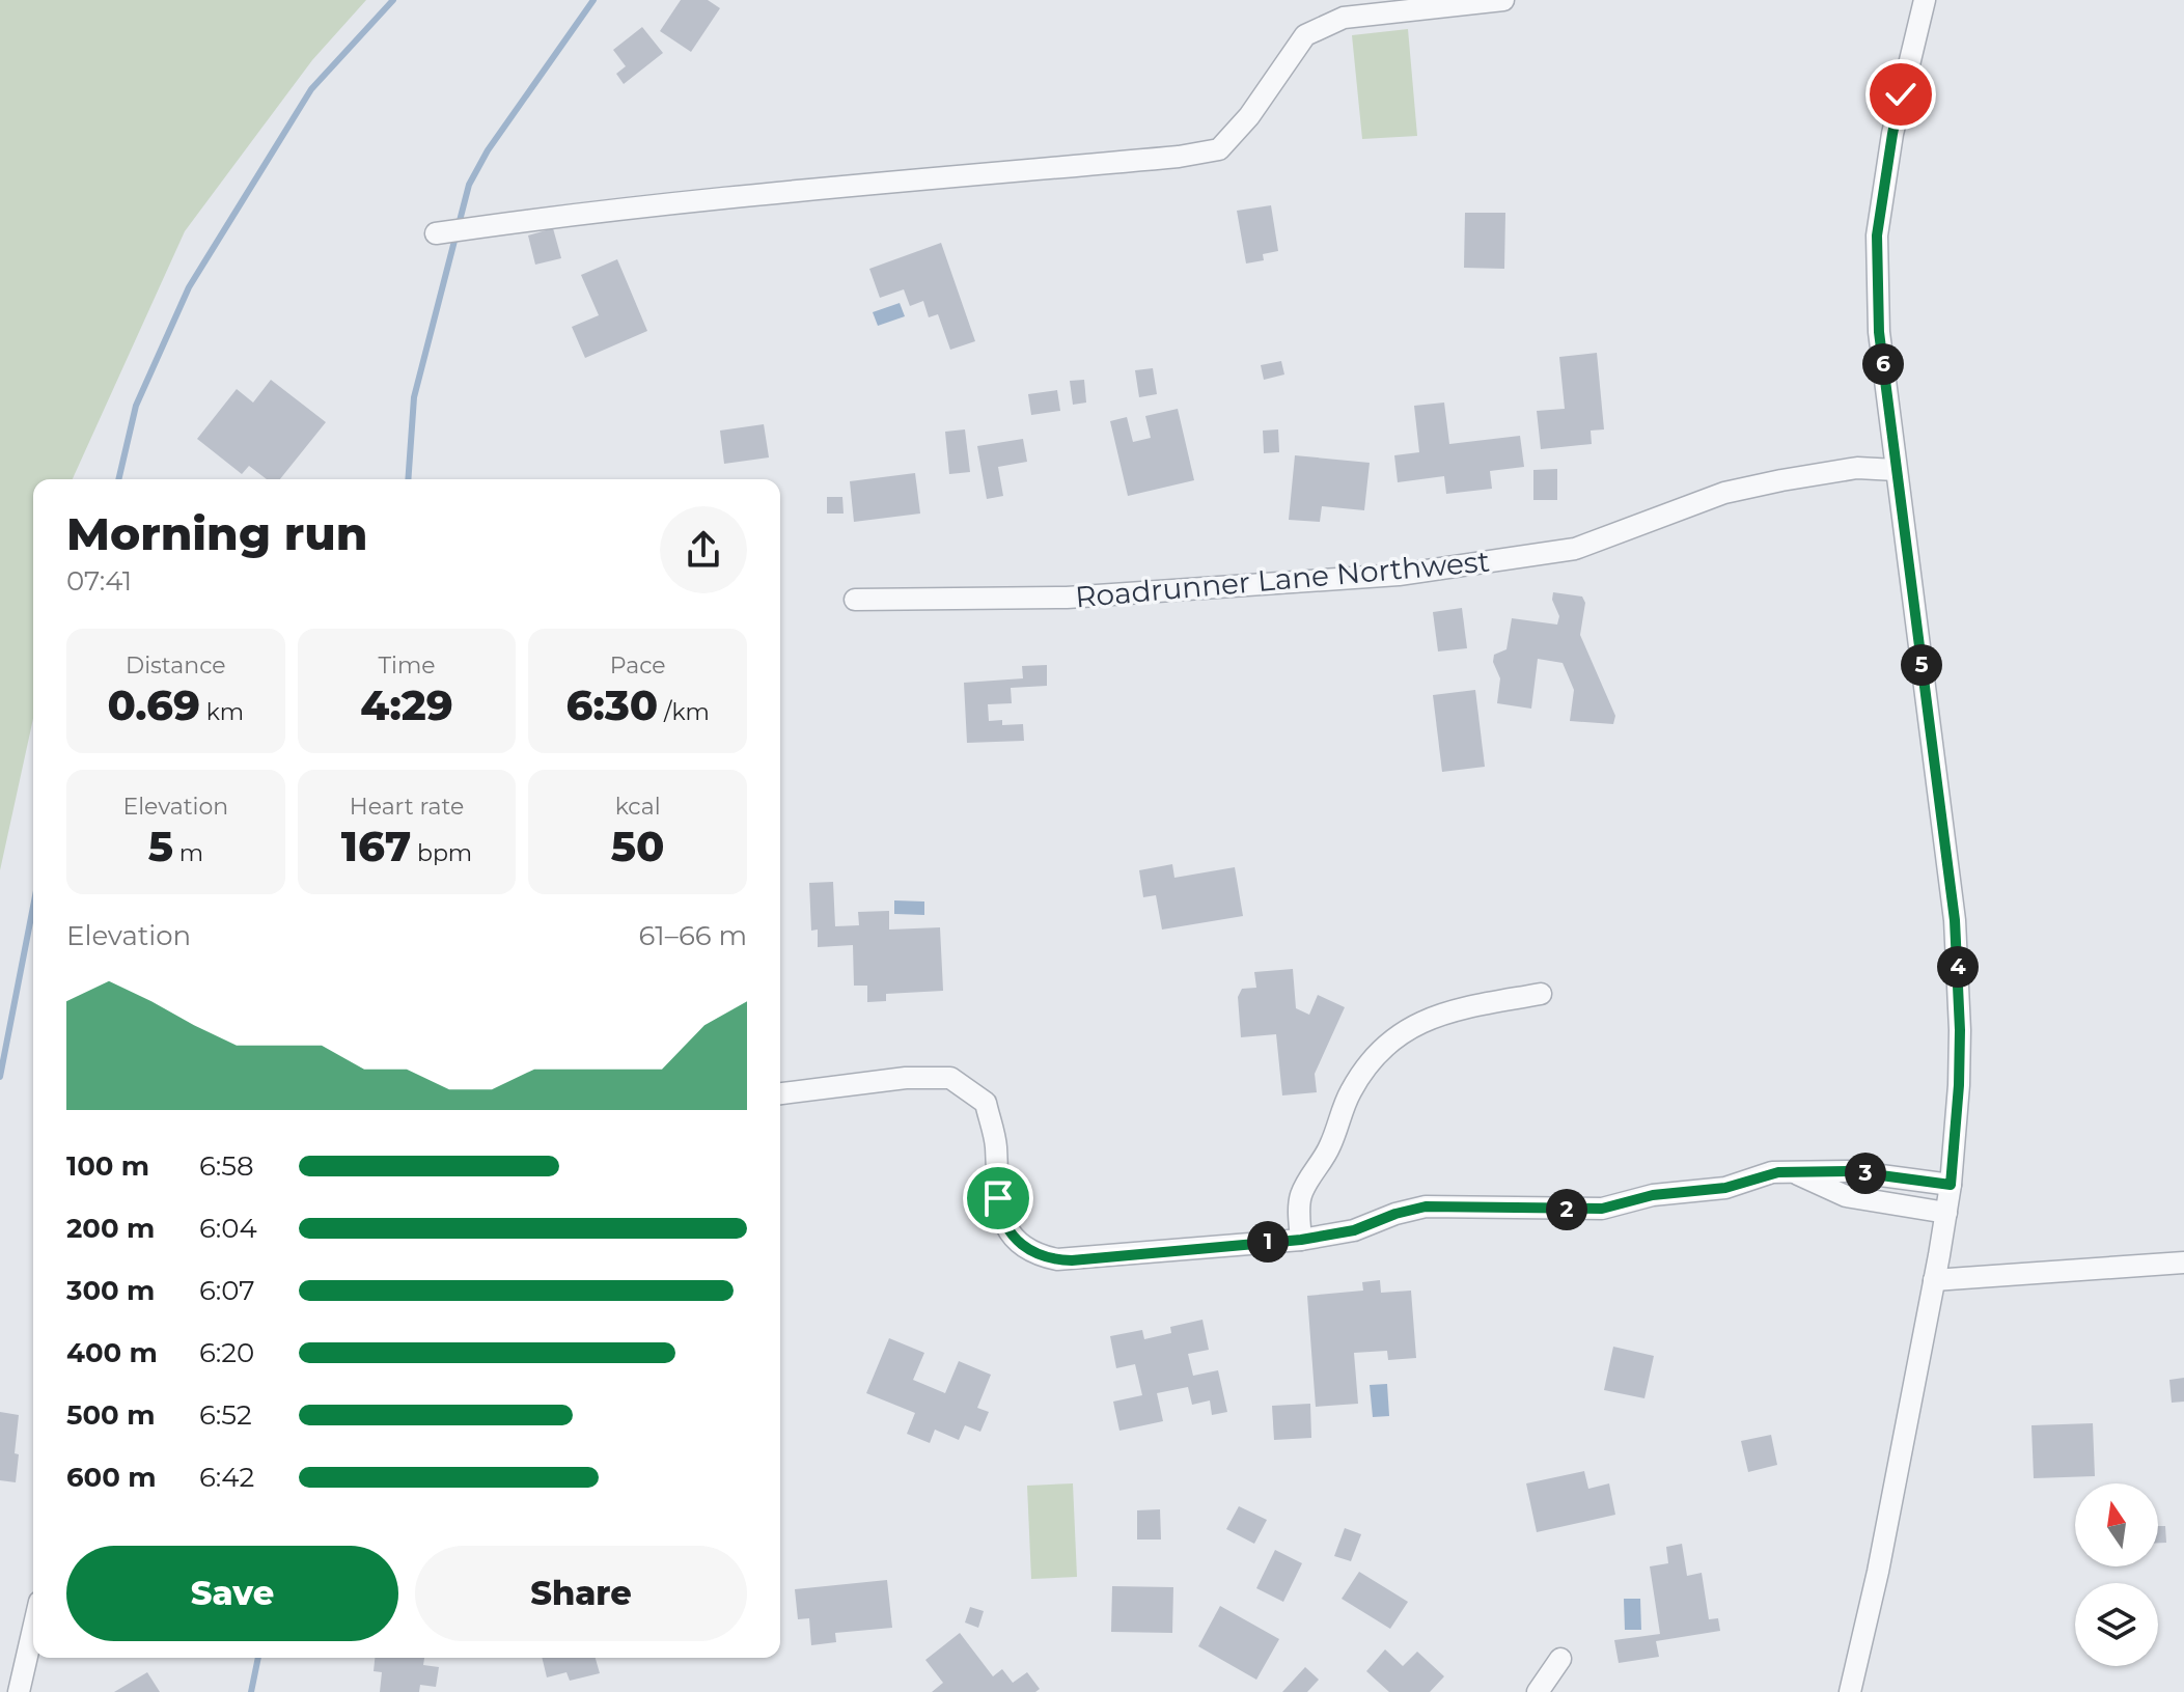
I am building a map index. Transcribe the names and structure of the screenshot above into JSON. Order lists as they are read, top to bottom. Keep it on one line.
{"streets":{"street":["Roadrunner Lane Northwest"]},"north":"top","page":{"pins":["6","5","4","3","2","1"],"heading":["Morning run","07:41"],"stats":[["Distance","0.69 km"],["Time","4:29"],["Pace","6:30 /km"],["Elevation","5 m"],["Heart rate","167 bpm"],["kcal","50"]],"chart":["Elevation","61–66 m"],"list":[{"name":"100 m","note":"6:58"},{"name":"200 m","note":"6:04"},{"name":"300 m","note":"6:07"},{"name":"400 m","note":"6:20"},{"name":"500 m","note":"6:52"},{"name":"600 m","note":"6:42"}],"buttons":["Save","Share"]}}
